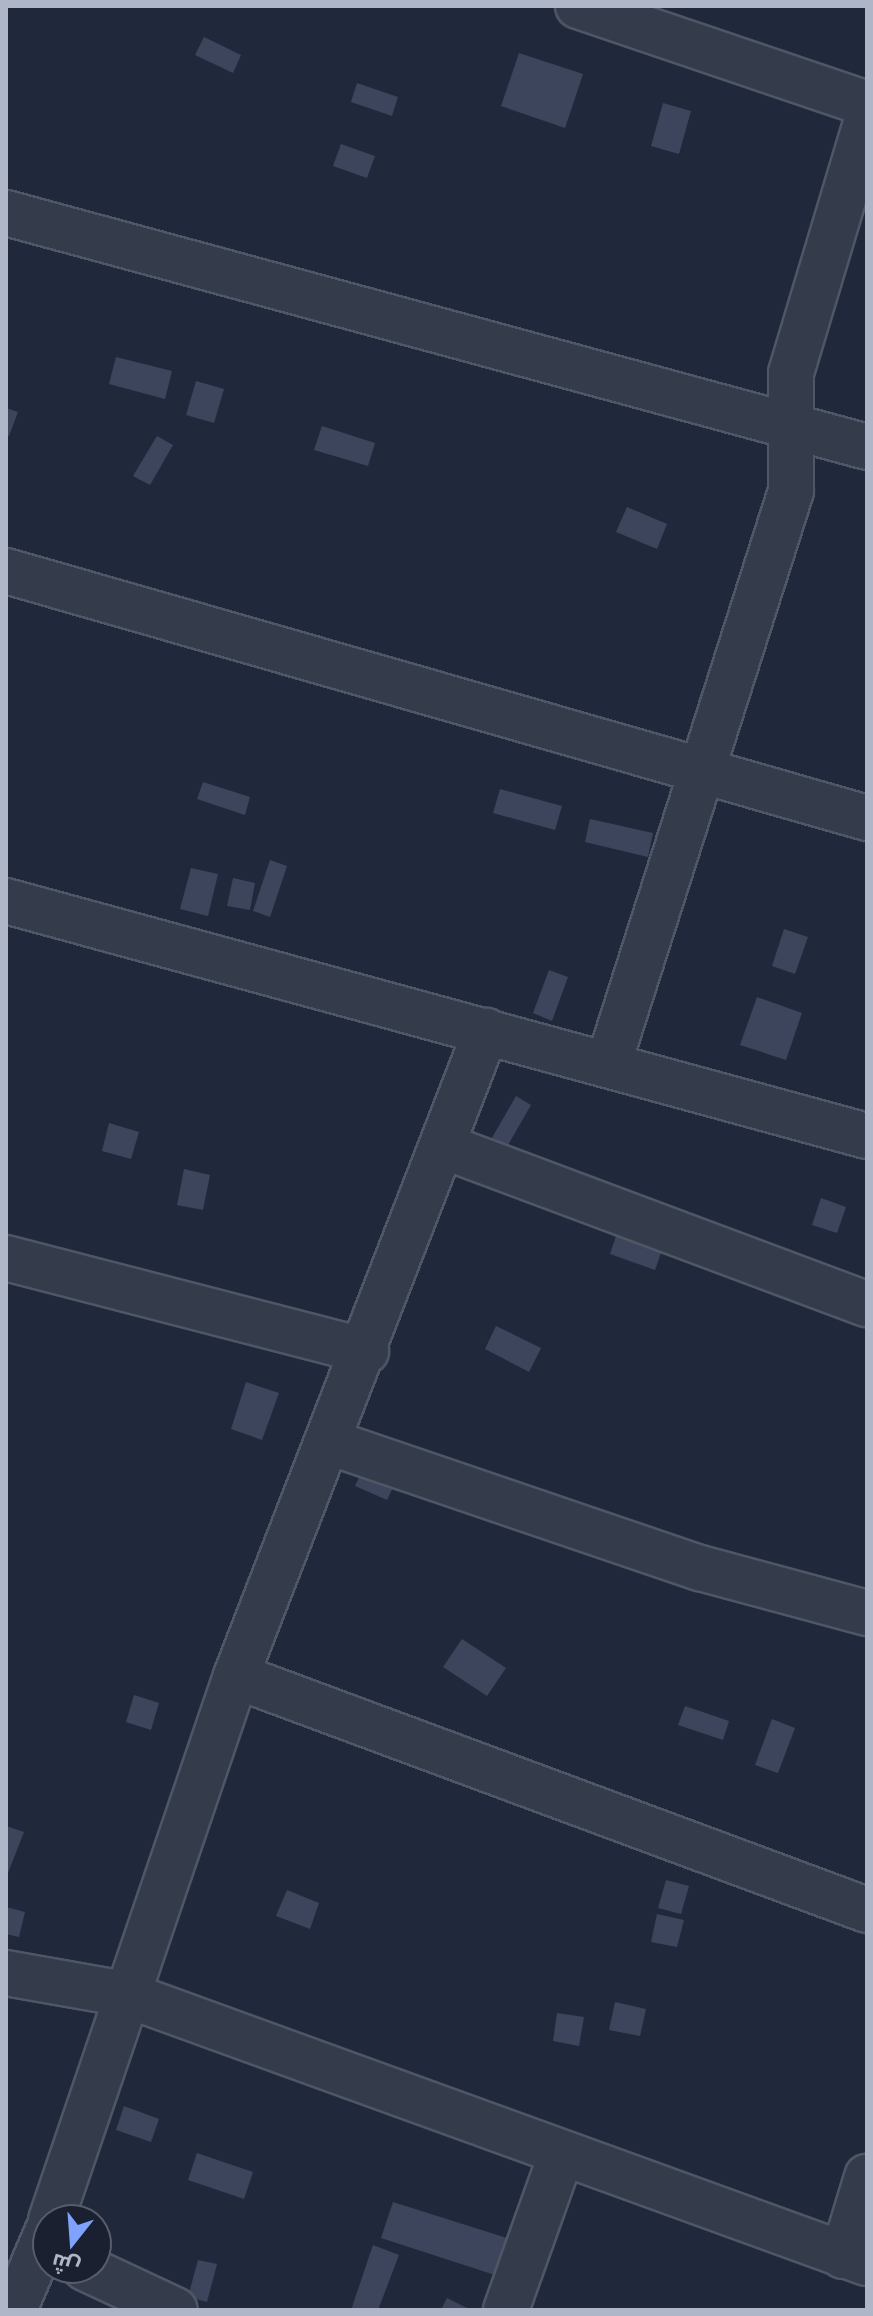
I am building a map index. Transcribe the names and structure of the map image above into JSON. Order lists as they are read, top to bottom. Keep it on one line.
{"north":"bottom"}
